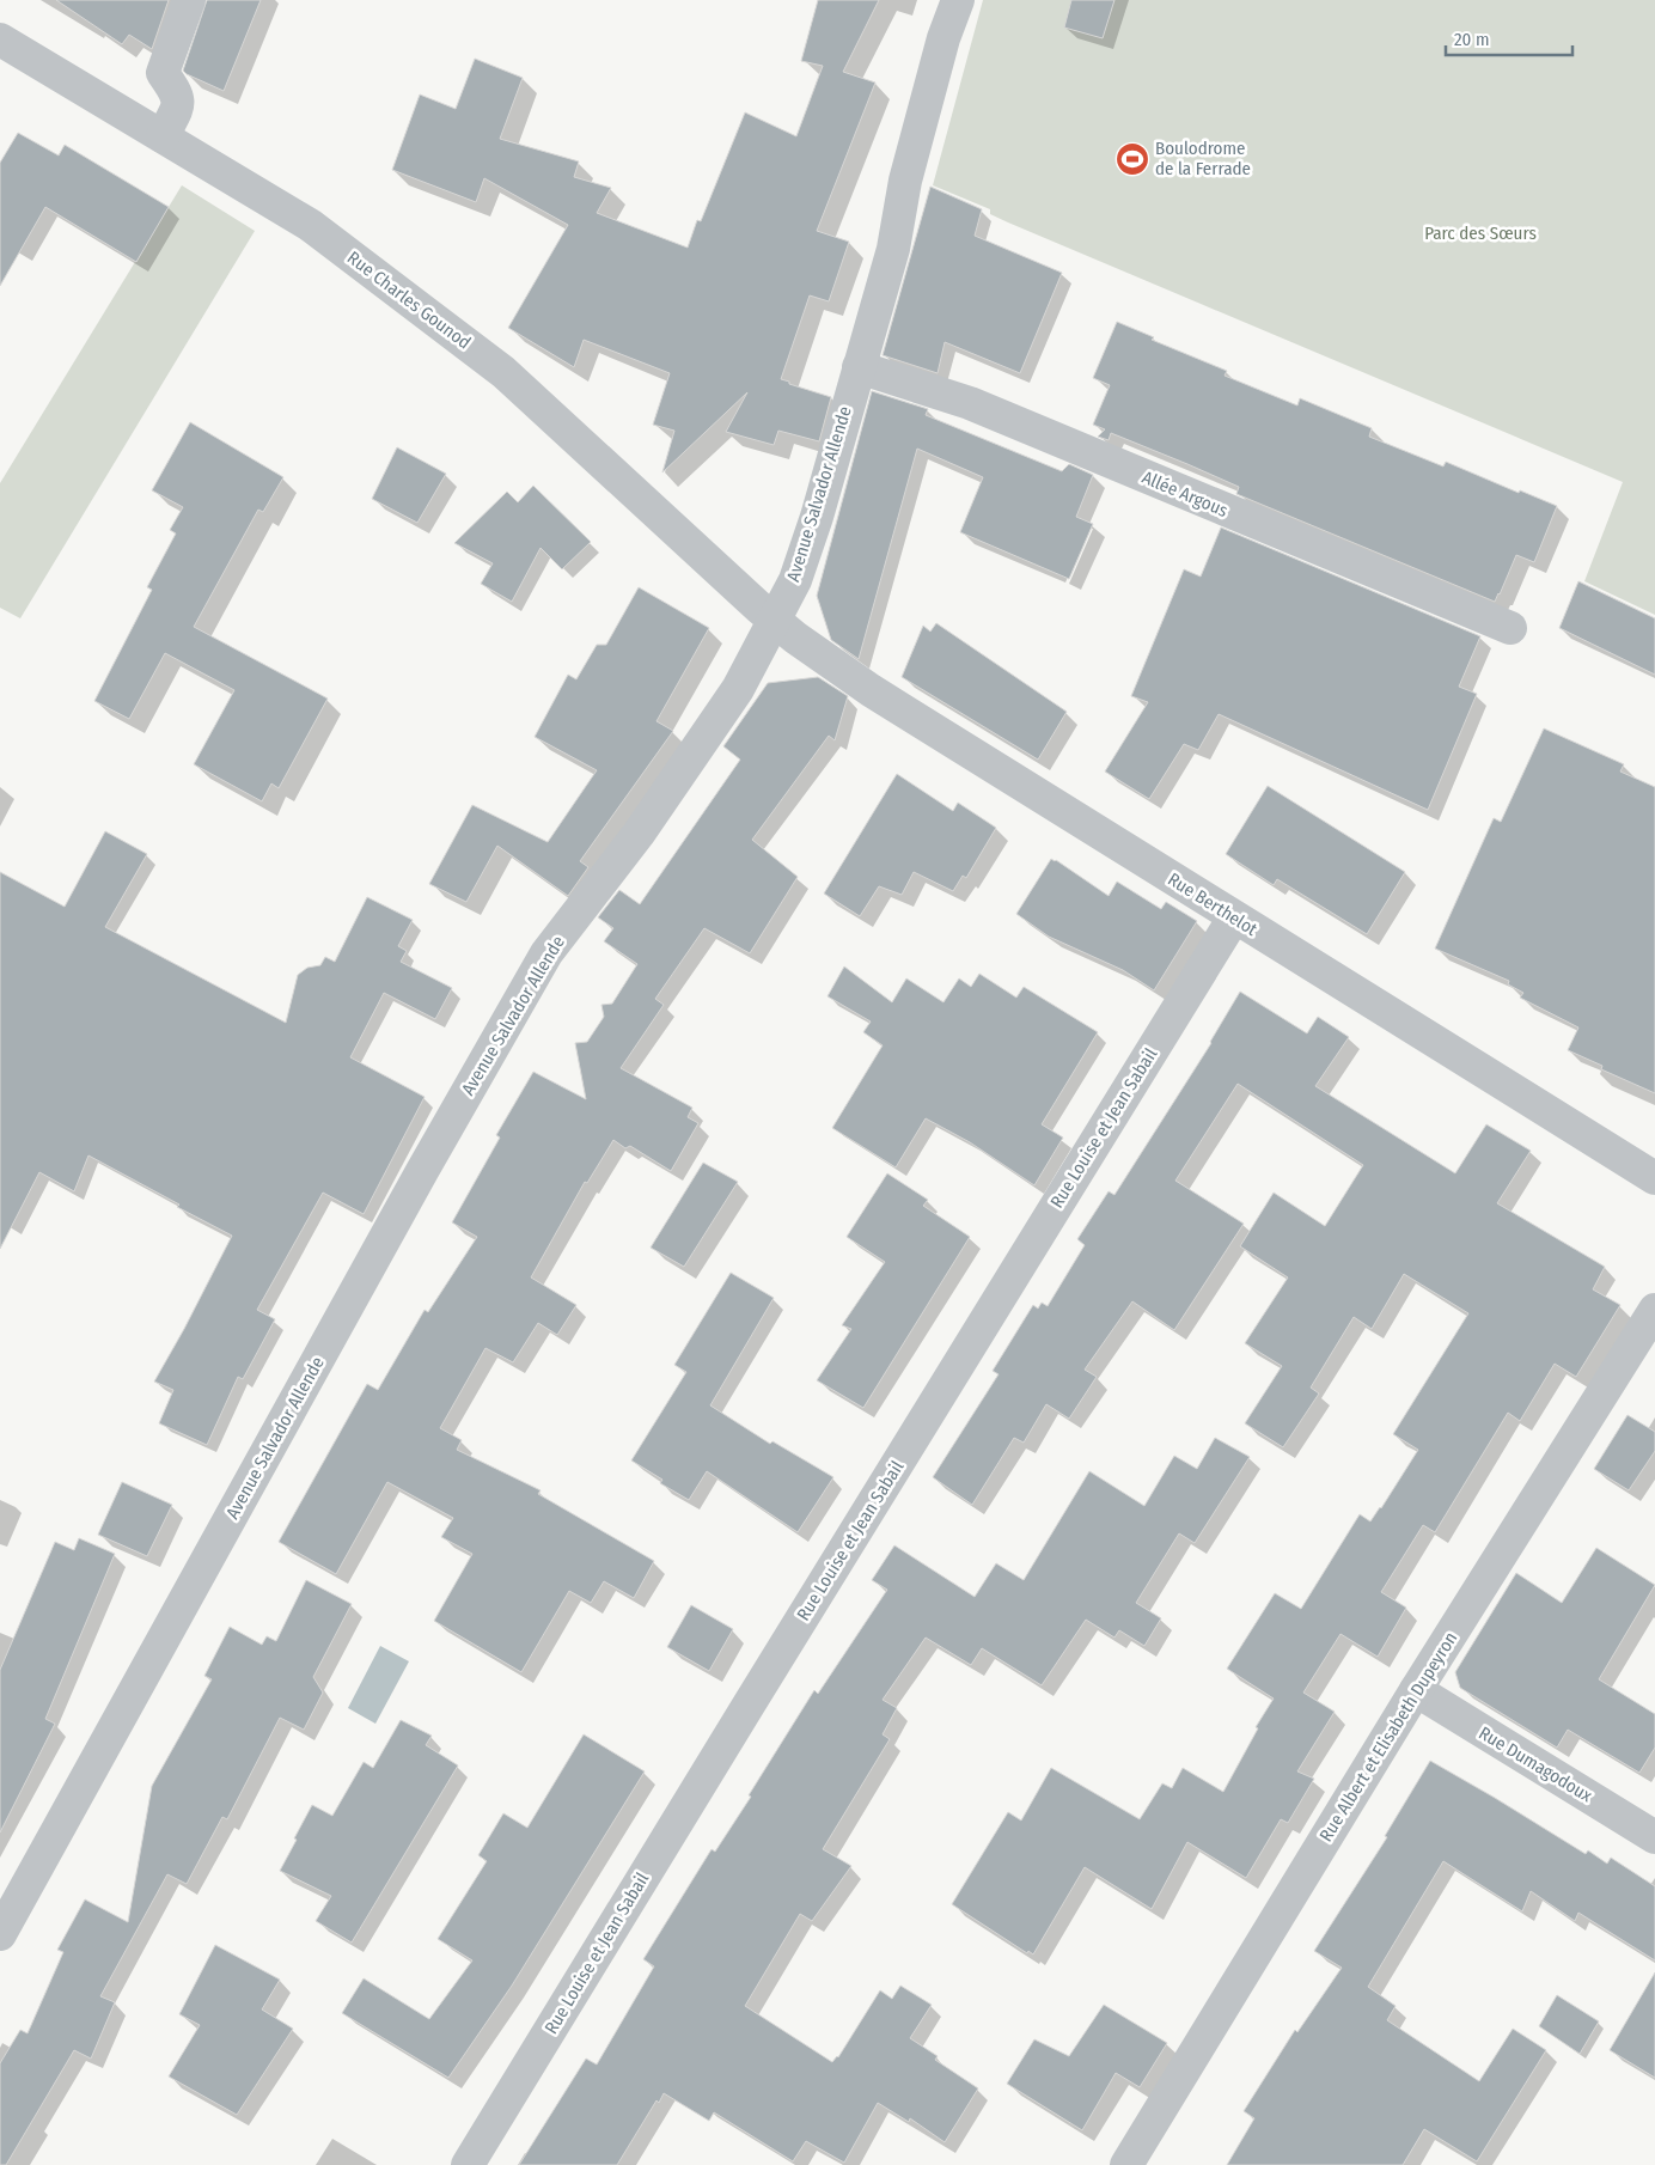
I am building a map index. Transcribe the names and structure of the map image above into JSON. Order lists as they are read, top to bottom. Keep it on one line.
{"streets":{"street":["Rue Charles Gounod","Avenue Salvador Allende","Allée Argous","Rue Berthelot","Rue Louise et Jean Sabail","Rue Albert et Elisabeth Dupeyron","Rue Dumagodoux"]},"crossings":[["Rue Charles Gounod","Avenue Salvador Allende"],["Rue Charles Gounod","Rue Berthelot"],["Avenue Salvador Allende","Allée Argous"],["Avenue Salvador Allende","Rue Berthelot"],["Rue Berthelot","Rue Louise et Jean Sabail"],["Rue Albert et Elisabeth Dupeyron","Rue Dumagodoux"]],"parks":["Parc des Sœurs"],"places":{"sports":["Boulodrome de la Ferrade"]},"scale_bar":"20 m"}
